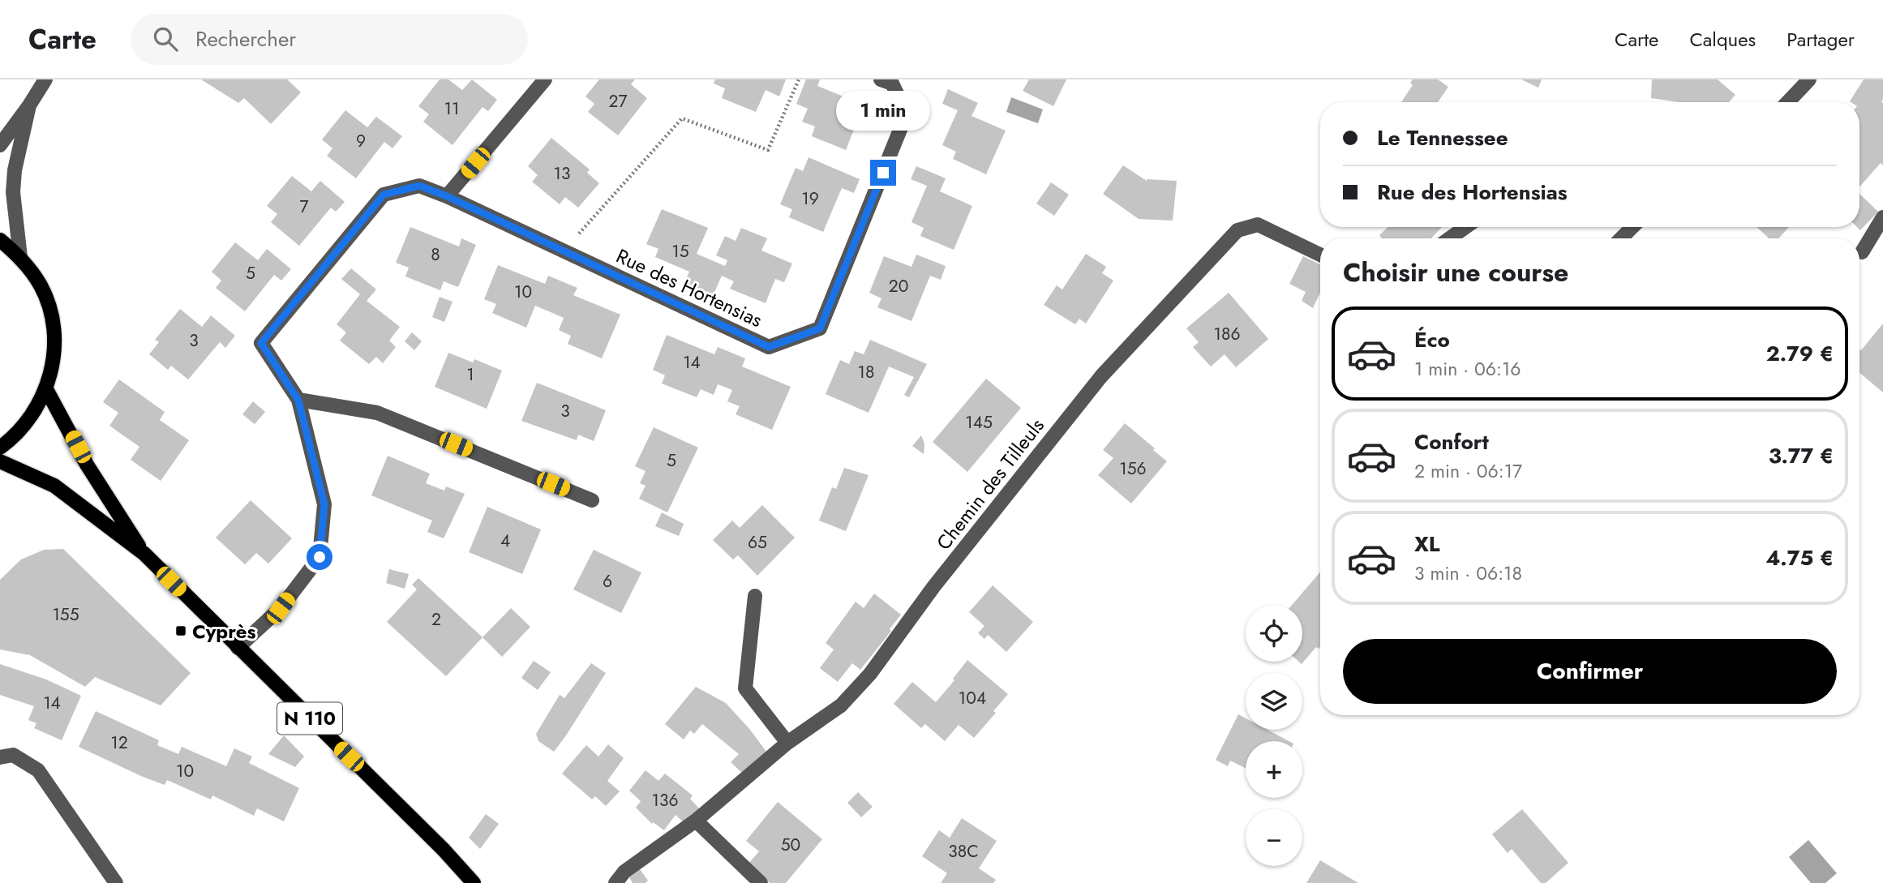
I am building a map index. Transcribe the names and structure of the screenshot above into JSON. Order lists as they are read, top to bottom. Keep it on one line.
{"streets":{"main road":["N 110"],"street":["Rue des Hortensias","Chemin des Tilleuls"]},"crossings":[["Rue des Hortensias","N 110"]],"places":{"transit":["Cyprès"]},"house_numbers":["27","11","9","13","19","7","15","8","5","20","10","186","3","14","18","1","3","145","5","156","4","65","6","155","2","104","14","12","10","136","50","38C"],"page":{"header":"Carte","search":"Rechercher","nav":["Carte","Calques","Partager"],"bubble":"1 min","banner":["Le Tennessee","Rue des Hortensias"],"heading":"Choisir une course","list":[{"name":"Éco","note":"1 min · 06:16","value":"2.79 €"},{"name":"Confort","note":"2 min · 06:17","value":"3.77 €"},{"name":"XL","note":"3 min · 06:18","value":"4.75 €"}],"map_buttons":["+","−"],"buttons":"Confirmer"}}
